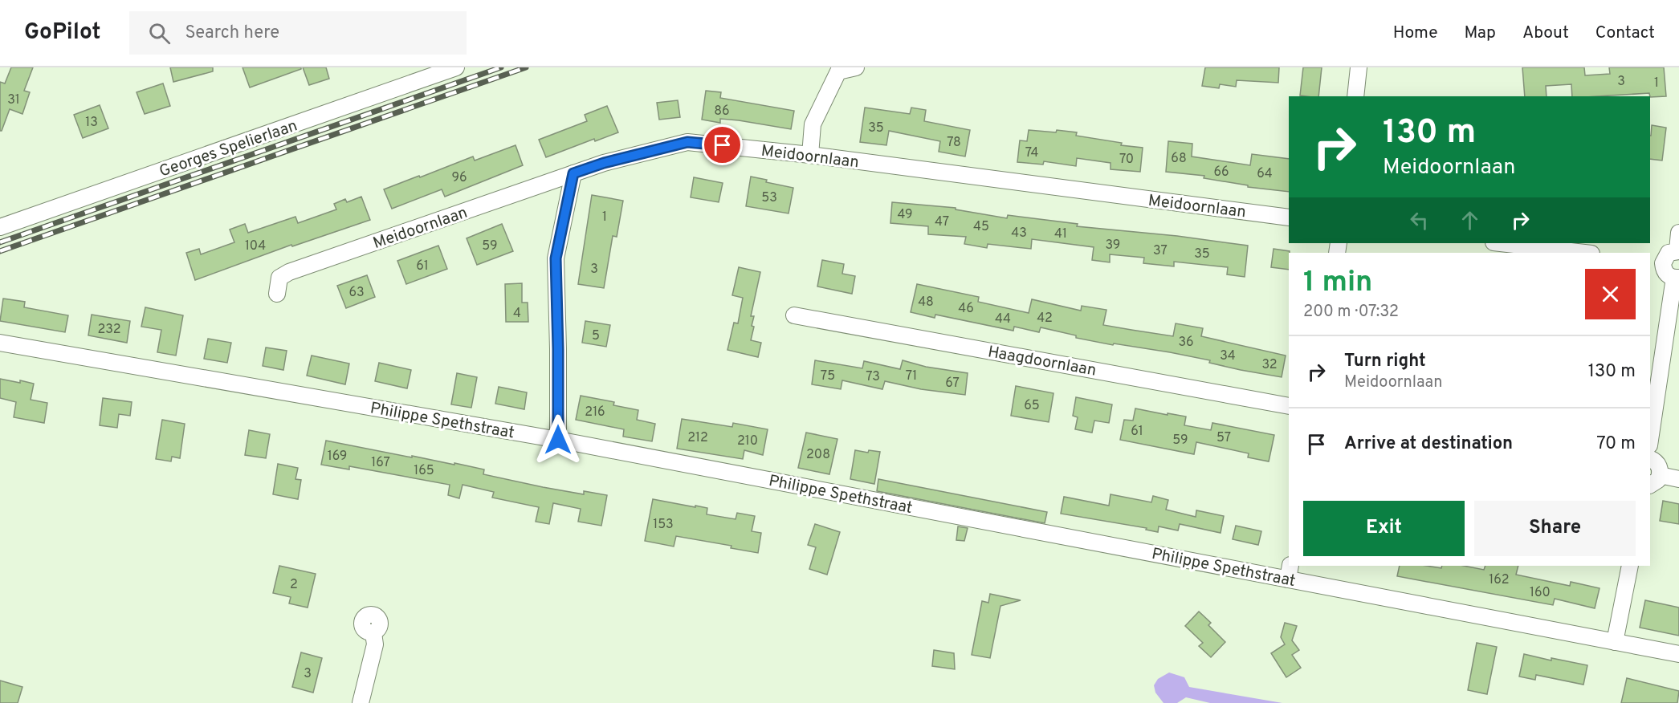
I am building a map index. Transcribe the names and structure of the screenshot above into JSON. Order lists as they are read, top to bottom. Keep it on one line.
{"streets":{"street":["Georges Spelierlaan","Meidoornlaan","Haagdoornlaan","Philippe Spethstraat"]},"house_numbers":["3","1","31","86","13","35","78","74","68","70","66","64","96","53","49","1","47","45","43","41","39","104","59","37","35","61","3","63","48","46","4","42","44","232","5","36","34","32","75","71","73","67","65","216","61","212","57","59","210","208","169","167","165","153","162","2","160","3"],"page":{"header":"GoPilot","search":"Search here","nav":["Home","Map","About","Contact"],"turn":["130 m","Meidoornlaan"],"heading":["1 min","200 m · 07:32"],"list":[{"name":"Turn right","note":"Meidoornlaan","value":"130 m"},{"name":"Arrive at destination","value":"70 m"}],"buttons":["Exit","Share"]}}
